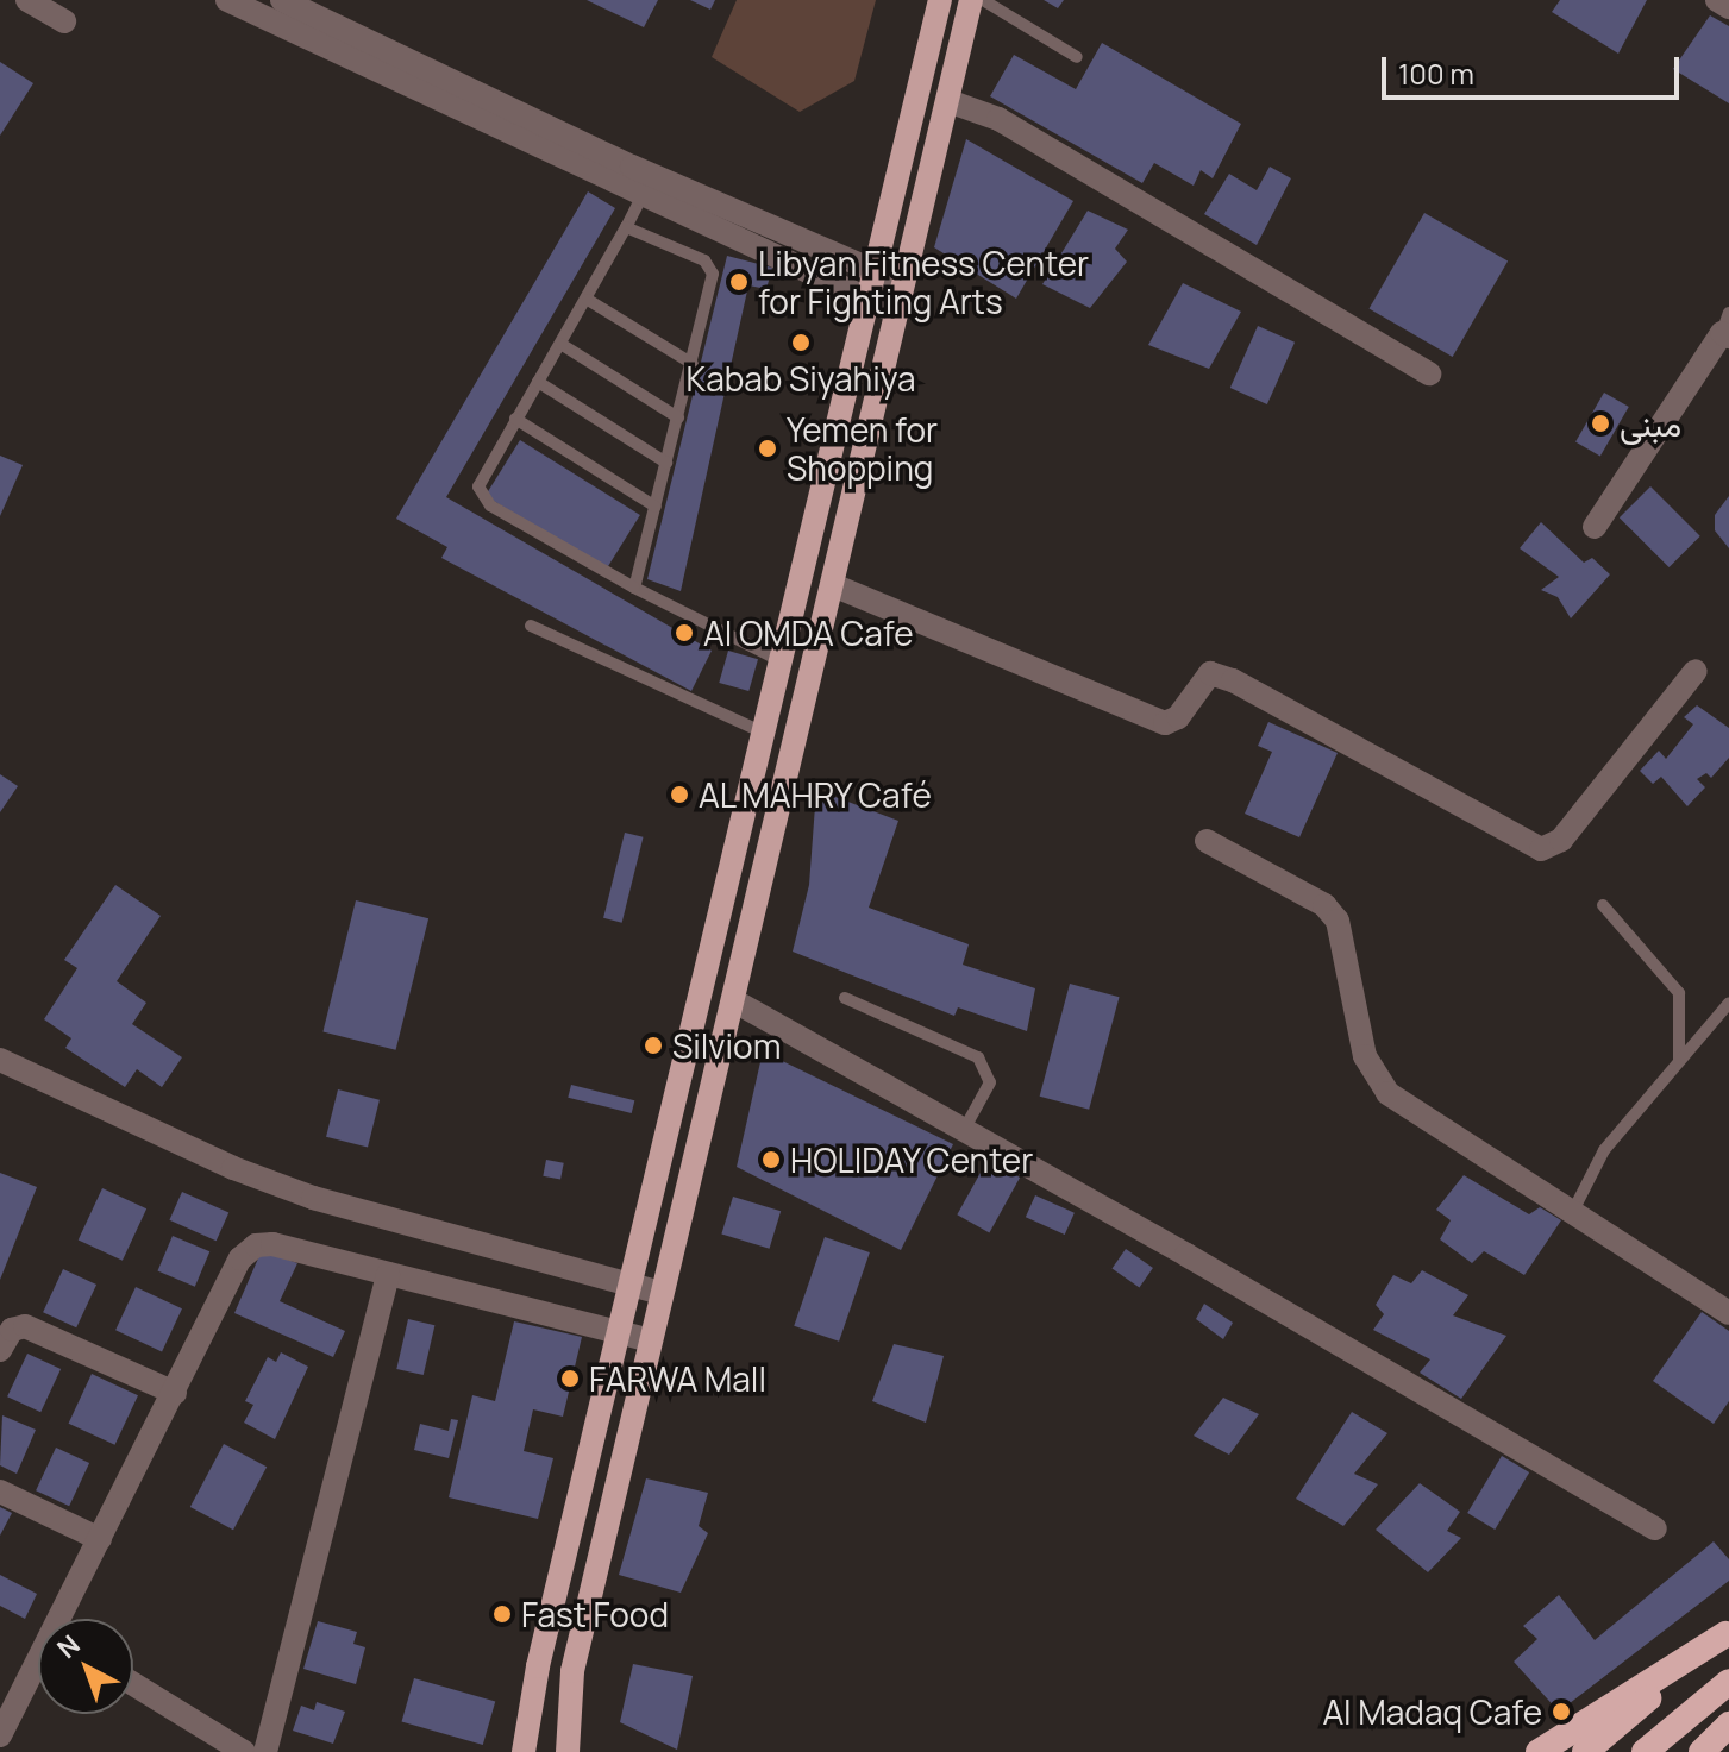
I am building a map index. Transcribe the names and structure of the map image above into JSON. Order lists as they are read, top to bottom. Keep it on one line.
{"places":["Libyan Fitness Center for Fighting Arts","Kabab Siyahiya","مبنى","Yemen for Shopping","Al OMDA Cafe","AL MAHRY Café","Silviom","HOLIDAY Center","FARWA Mall","Fast Food","Al Madaq Cafe"],"scale_bar":"100 m","north":"top left"}
